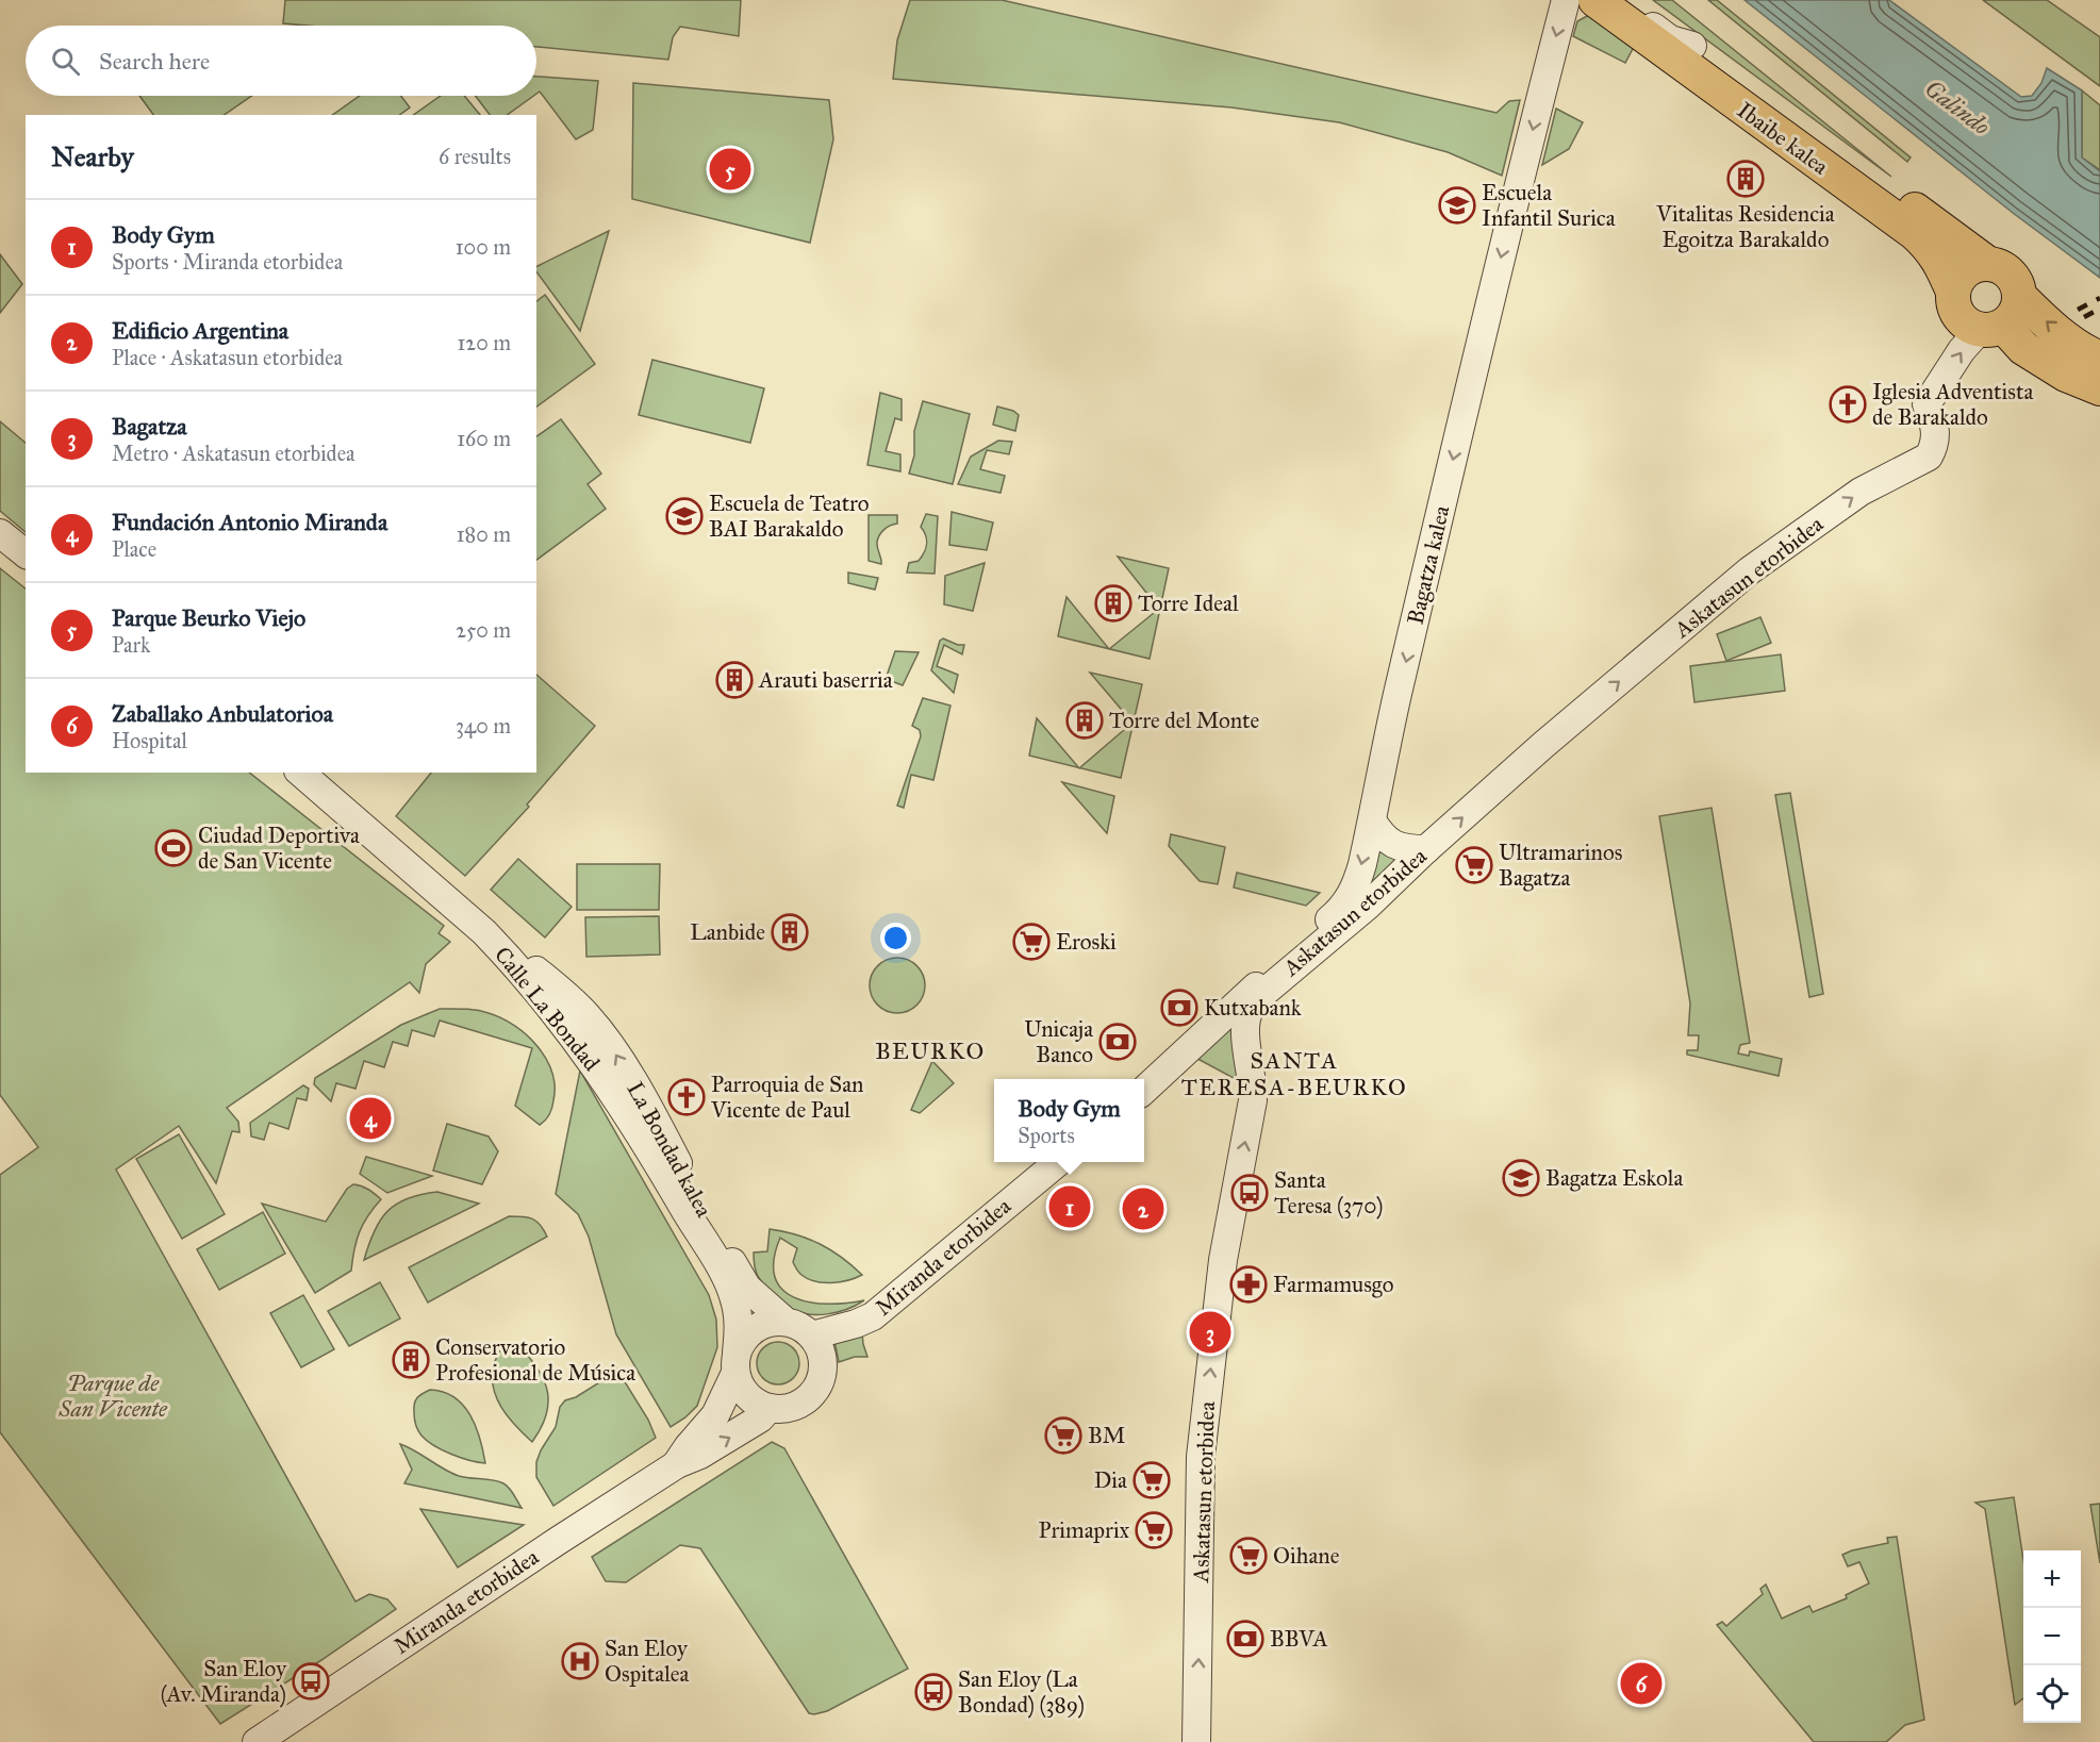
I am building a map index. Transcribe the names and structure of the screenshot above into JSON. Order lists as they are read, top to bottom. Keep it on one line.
{"streets":{"main road":["Ibaibe kalea"],"street":["Bagatza kalea","Askatasun etorbidea","Calle La Bondad","Miranda etorbidea"]},"crossings":[["Ibaibe kalea","Askatasun etorbidea"]],"one_way":["Bagatza kalea","Askatasun etorbidea"],"districts":["BEURKO","SANTA TERESA-BEURKO"],"water":["Galindo"],"parks":["Parque de San Vicente"],"places":{"building":["Vitalitas Residencia Egoitza Barakaldo","Torre Ideal","Arauti baserria","Torre del Monte","Lanbide","Conservatorio Profesional de Música"],"school or university":["Escuela Infantil Surica","Escuela de Teatro BAI Barakaldo","Bagatza Eskola"],"church":["Iglesia Adventista de Barakaldo","Parroquia de San Vicente de Paul"],"sports":["Ciudad Deportiva de San Vicente"],"supermarket":["Ultramarinos Bagatza","Eroski","BM","Dia","Primaprix","Oihane"],"bank":["Kutxabank","Unicaja Banco","BBVA"],"bus stop":["Santa Teresa (370)","San Eloy (Av. Miranda)","San Eloy (La Bondad) (389)"],"pharmacy":["Farmamusgo"],"hospital":["San Eloy Ospitalea"]},"page":{"search":"Search here","heading":["Nearby","6 results"],"pins":["5","4","1","2","3","6"],"list":[{"mark":"1","name":"Body Gym","note":"Sports · Miranda etorbidea","value":"100 m"},{"mark":"2","name":"Edificio Argentina","note":"Place · Askatasun etorbidea","value":"120 m"},{"mark":"3","name":"Bagatza","note":"Metro · Askatasun etorbidea","value":"160 m"},{"mark":"4","name":"Fundación Antonio Miranda","note":"Place","value":"180 m"},{"mark":"5","name":"Parque Beurko Viejo","note":"Park","value":"250 m"},{"mark":"6","name":"Zaballako Anbulatorioa","note":"Hospital","value":"340 m"}],"popup":["Body Gym","Sports"],"map_buttons":["+","−"]}}
